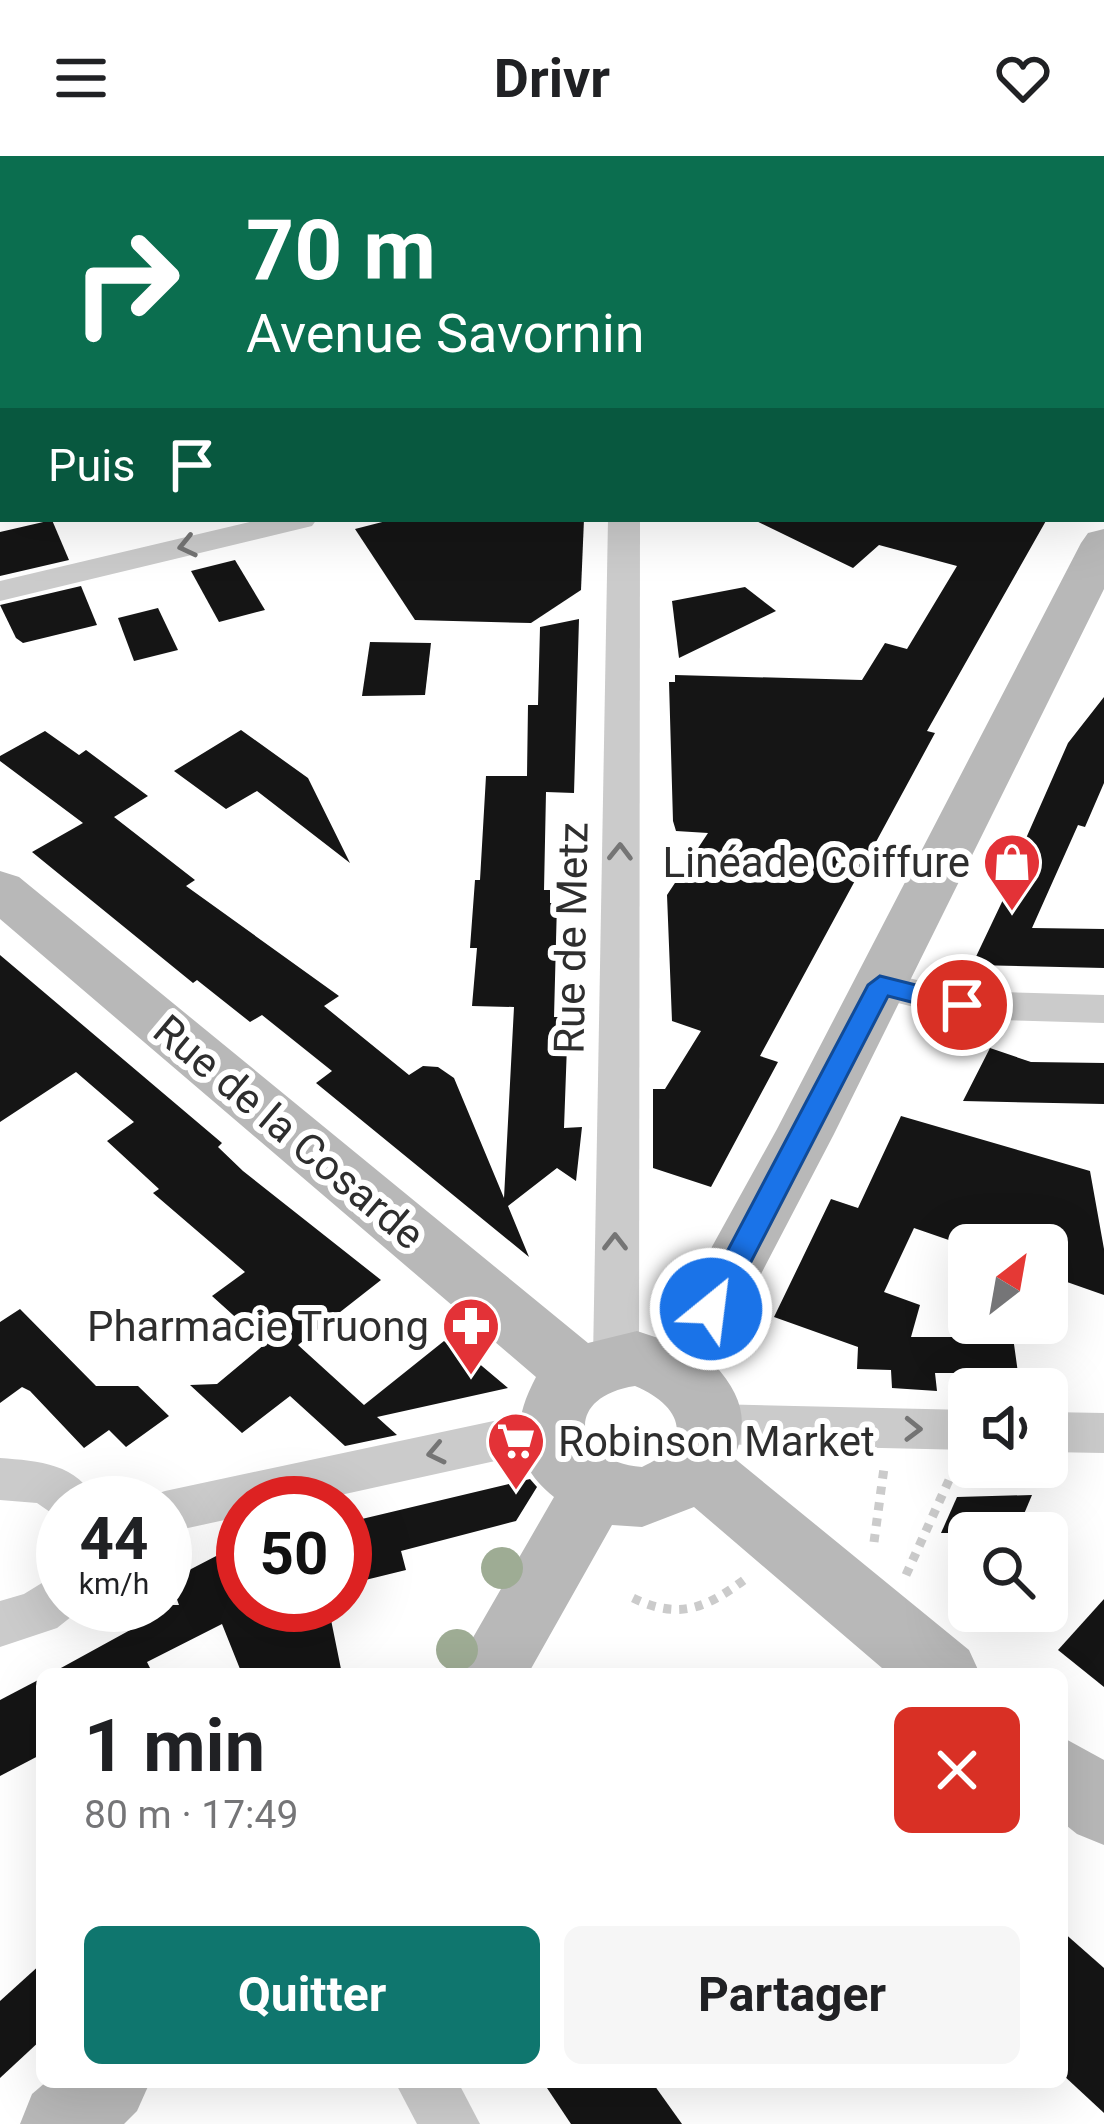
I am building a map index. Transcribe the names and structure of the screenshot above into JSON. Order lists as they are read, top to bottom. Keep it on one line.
{"streets":{"main road":["Rue de la Cosarde"],"street":["Rue de Metz"]},"crossings":[["Rue de Metz","Rue de la Cosarde"]],"one_way":["Rue de Metz"],"places":{"shop":["Linéade Coiffure"],"pharmacy":["Pharmacie Truong"],"supermarket":["Robinson Market"]},"north":"top right","page":{"header":"Drivr","turn":["70 m","Avenue Savornin"],"then":"Puis","speed":"44 km/h","limit":"50","heading":["1 min","80 m · 17:49"],"buttons":["Quitter","Partager"]}}
